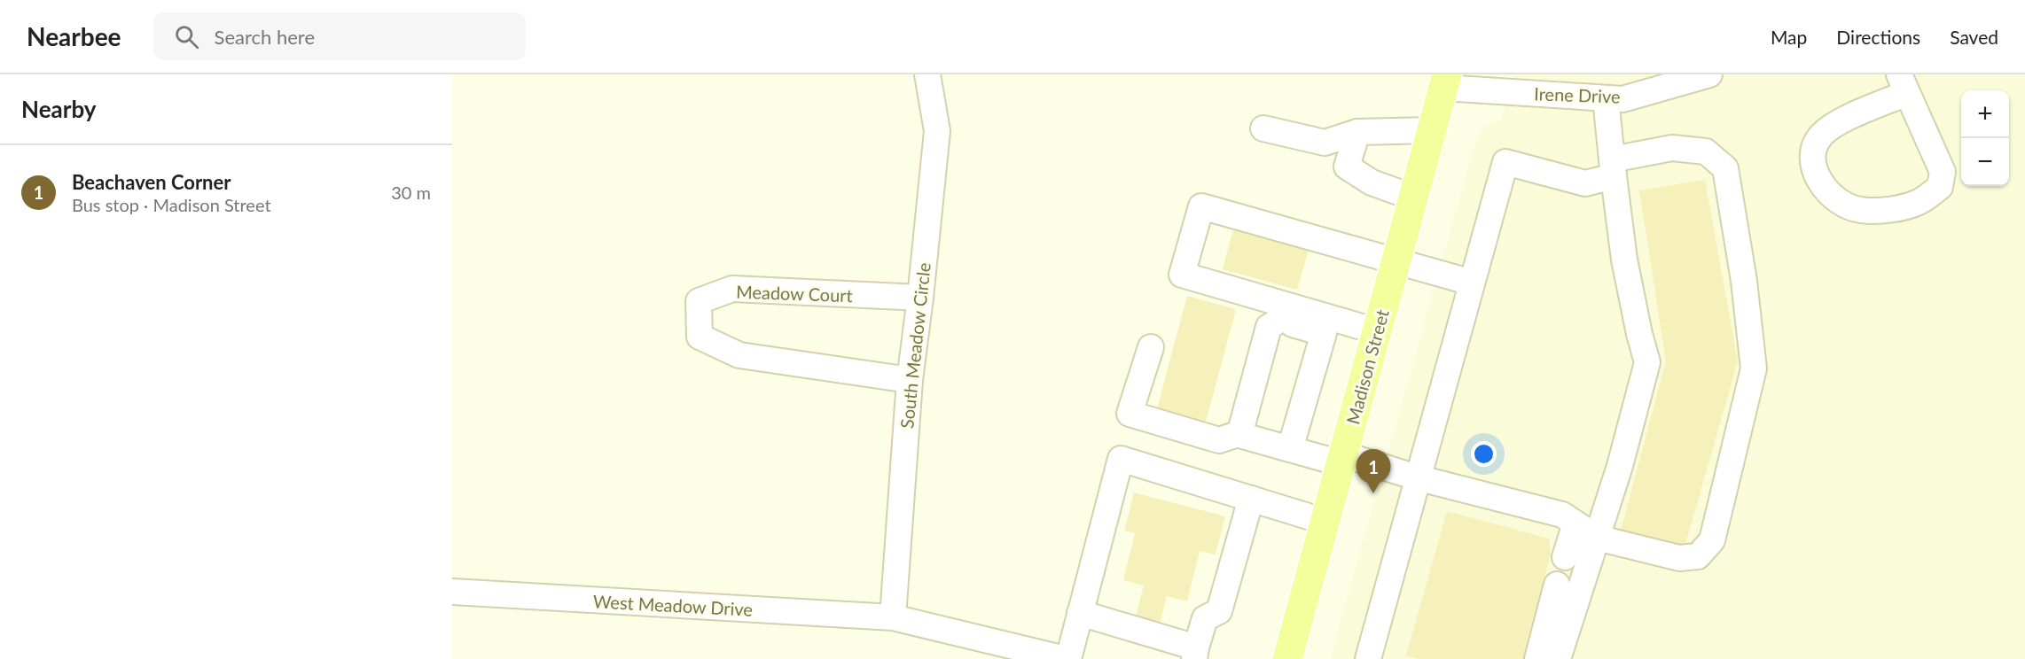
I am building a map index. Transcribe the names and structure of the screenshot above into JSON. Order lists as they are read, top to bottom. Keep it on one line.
{"streets":{"main road":["Madison Street"],"street":["Irene Drive","Meadow Court","South Meadow Circle","West Meadow Drive"]},"crossings":[["Irene Drive","Madison Street"],["Meadow Court","South Meadow Circle"],["South Meadow Circle","West Meadow Drive"]],"page":{"header":"Nearbee","search":"Search here","nav":["Map","Directions","Saved"],"heading":"Nearby","map_buttons":["+","−"],"list":[{"mark":"1","name":"Beachaven Corner","note":"Bus stop · Madison Street","value":"30 m"}],"pins":"1"}}
